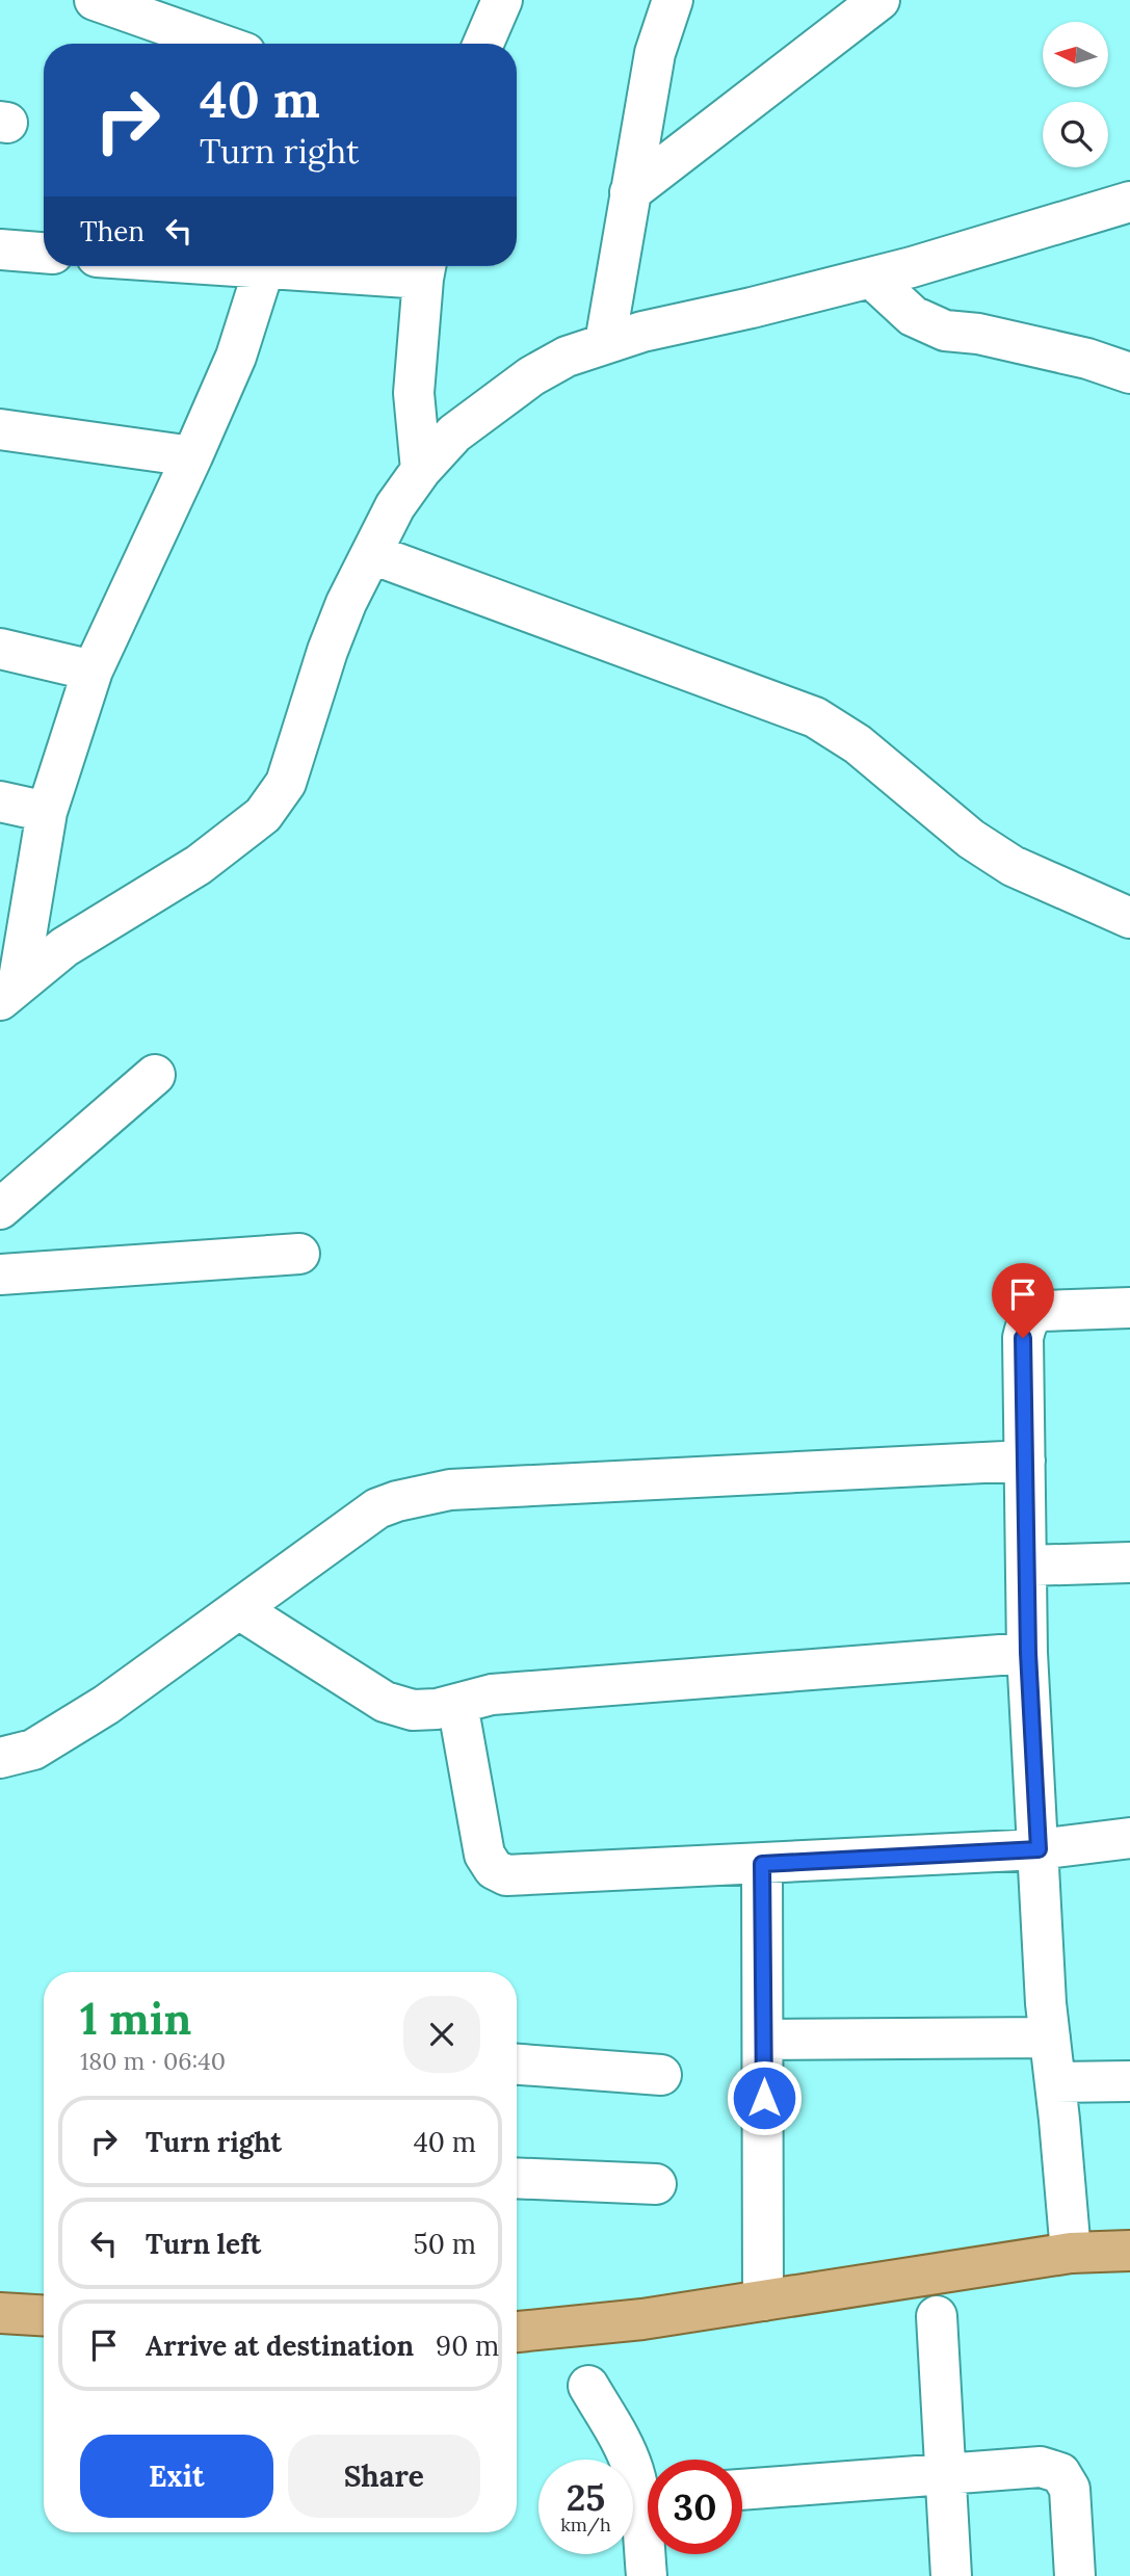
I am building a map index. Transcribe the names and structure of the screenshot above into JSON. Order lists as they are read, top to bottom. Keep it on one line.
{"north":"left","page":{"turn":["40 m","Turn right"],"then":"Then","heading":["1 min","180 m · 06:40"],"list":[{"name":"Turn right","value":"40 m"},{"name":"Turn left","value":"50 m"},{"name":"Arrive at destination","value":"90 m"}],"buttons":["Exit","Share"],"speed":"25 km/h","limit":"30"}}
